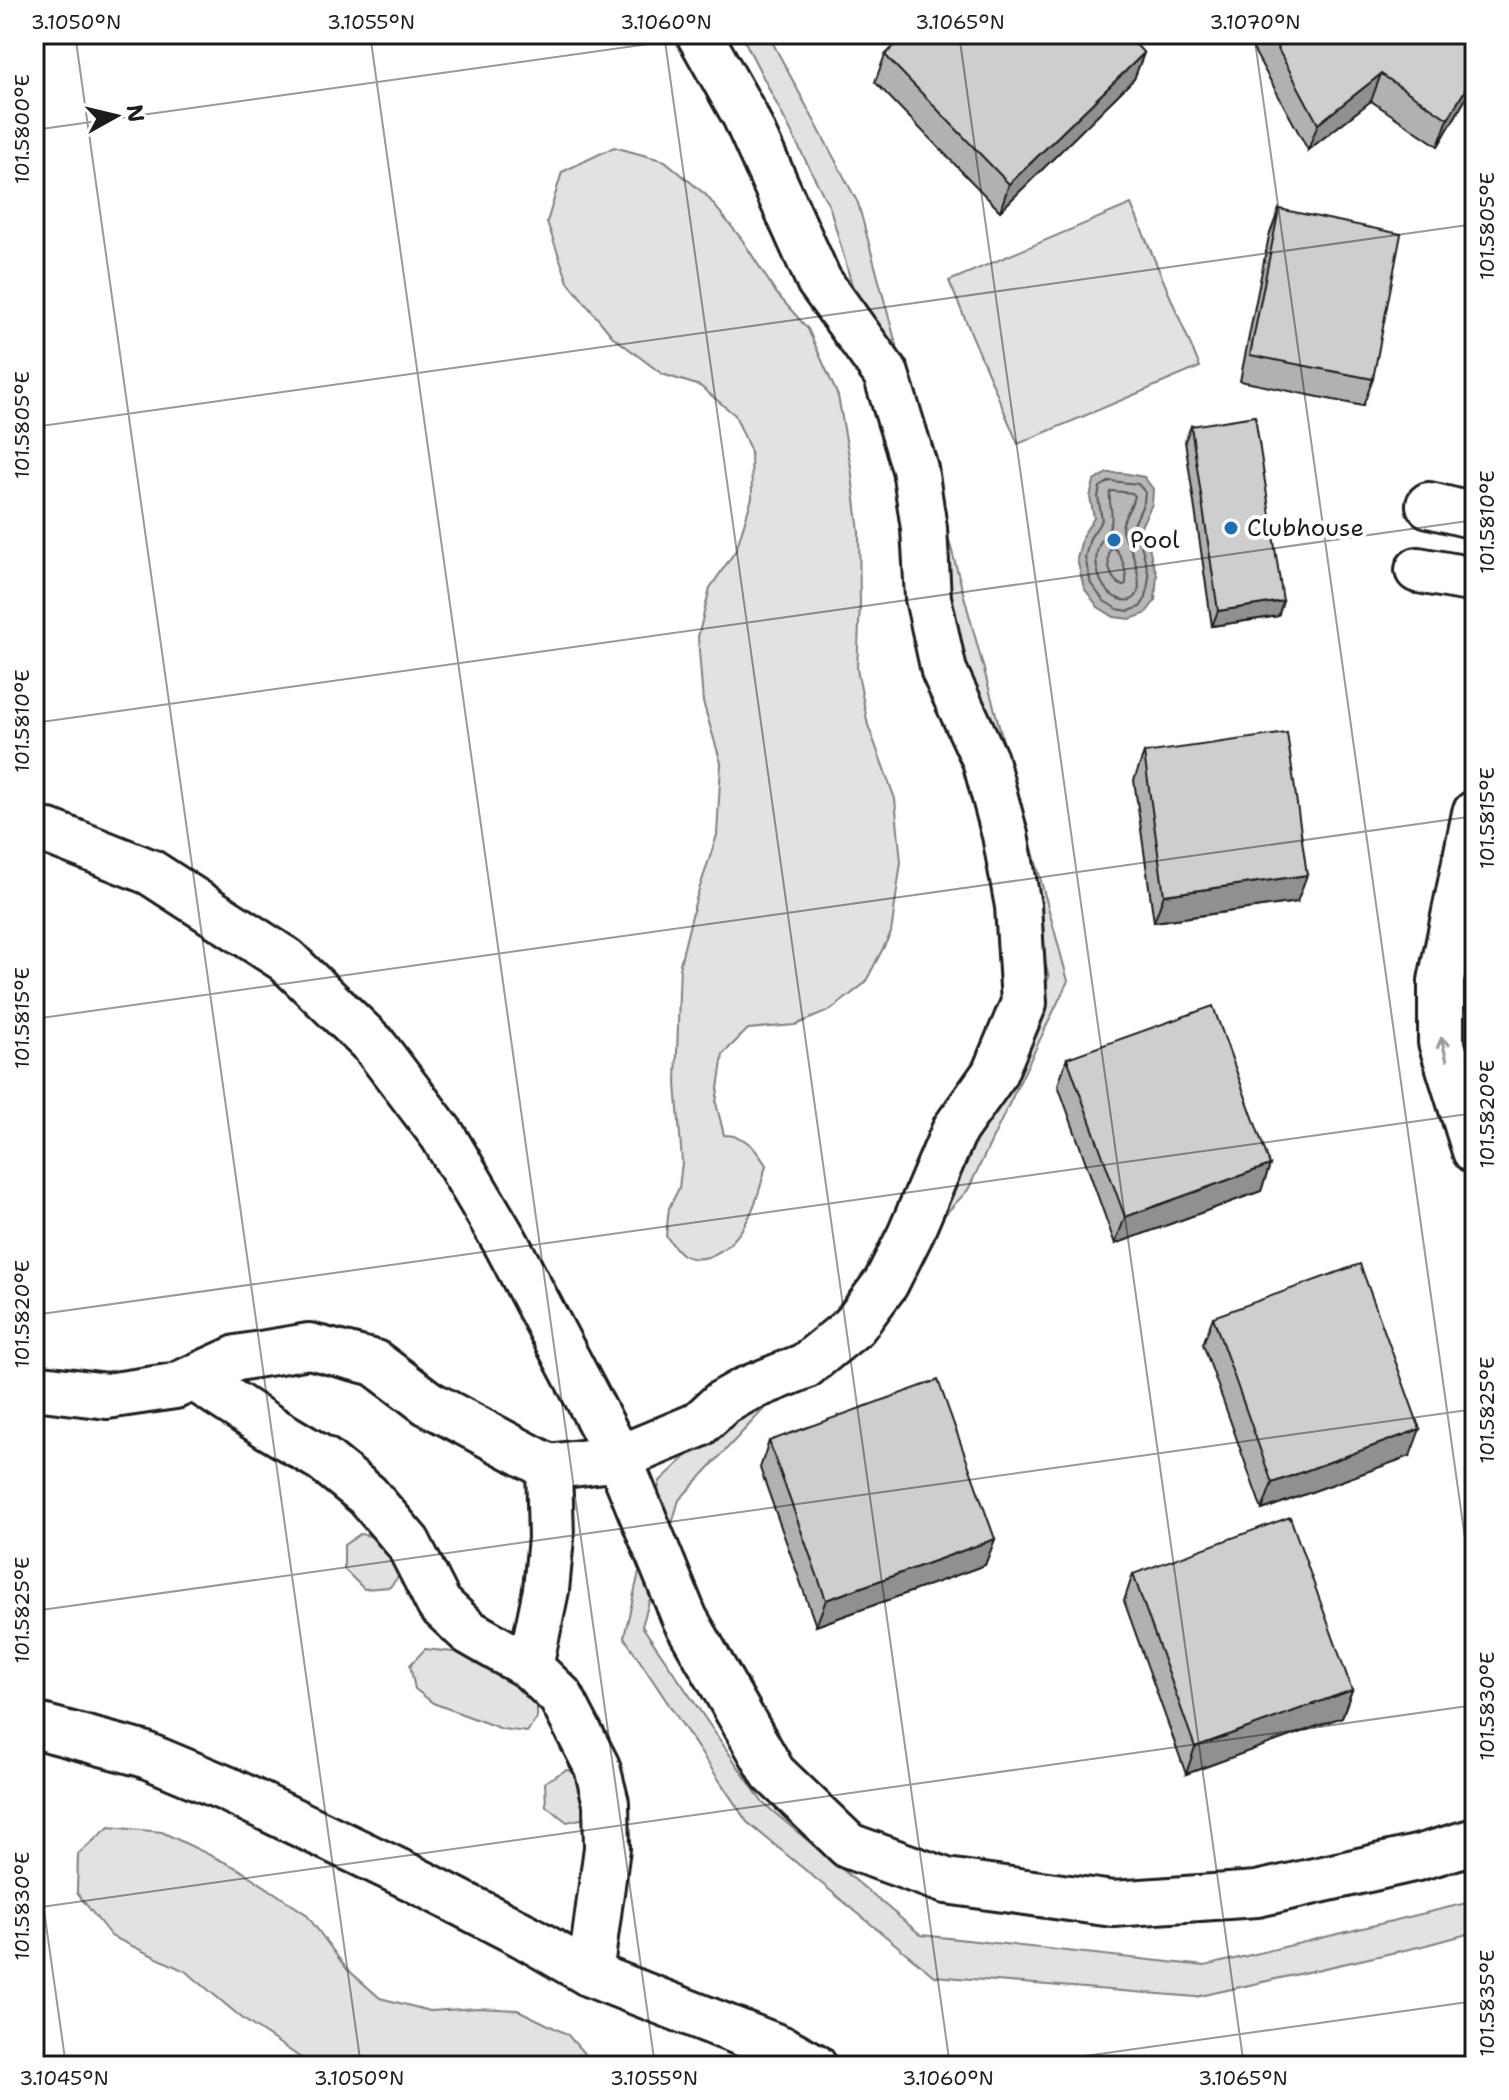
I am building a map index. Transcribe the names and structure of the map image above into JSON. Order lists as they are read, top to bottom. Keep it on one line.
{"places":["Clubhouse","Pool"],"north":"right","coordinates":["3.1050°N","3.1055°N","3.1060°N","3.1065°N","3.1070°N","101.5800°E","101.5805°E","101.5810°E","101.5815°E","101.5820°E","101.5825°E","101.5830°E","101.5835°E","3.1045°N"]}
